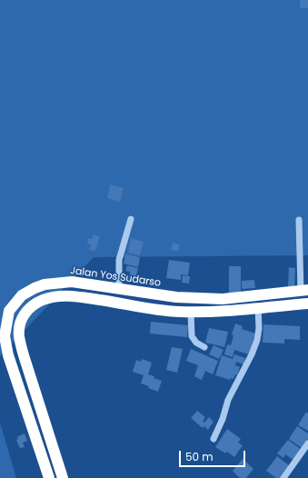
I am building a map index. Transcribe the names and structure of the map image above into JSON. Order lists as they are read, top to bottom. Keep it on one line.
{"streets":{"highway":["Jalan Yos Sudarso"]},"scale_bar":"50 m"}
